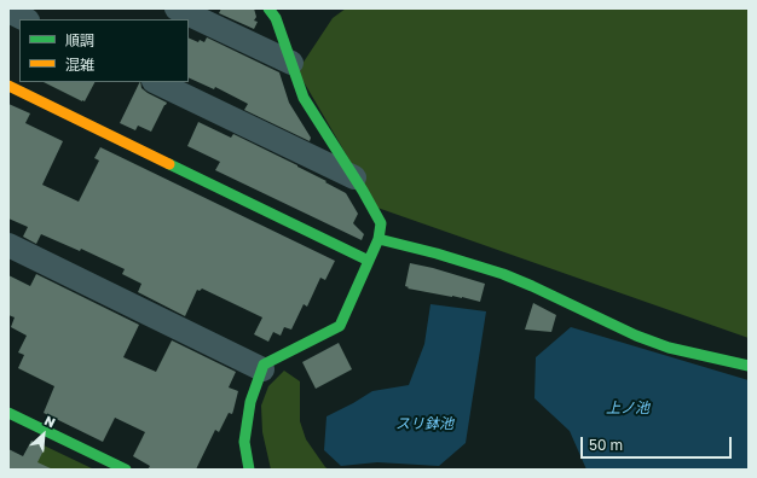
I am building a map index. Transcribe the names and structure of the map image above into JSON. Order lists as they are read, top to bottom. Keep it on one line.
{"water":["上ノ池","スリ鉢池"],"legend":["順調","混雑"],"scale_bar":"50 m","north":"top right"}
